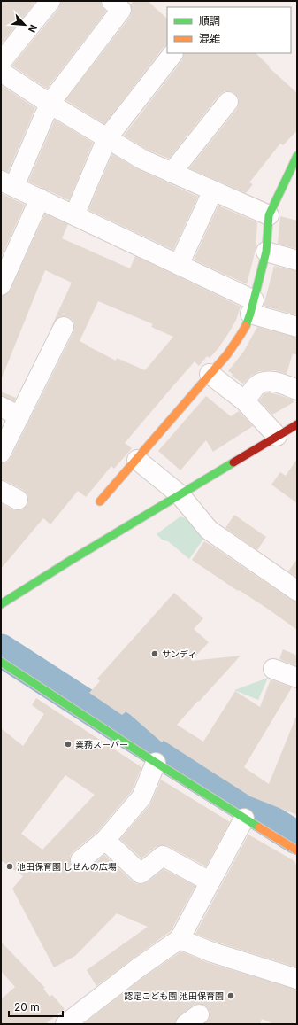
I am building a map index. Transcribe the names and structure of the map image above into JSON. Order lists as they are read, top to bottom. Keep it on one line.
{"places":["サンディ","業務スーパー","池田保育園 しぜんの広場","認定こども園 池田保育園"],"legend":["順調","混雑"],"scale_bar":"20 m","north":"bottom right"}
